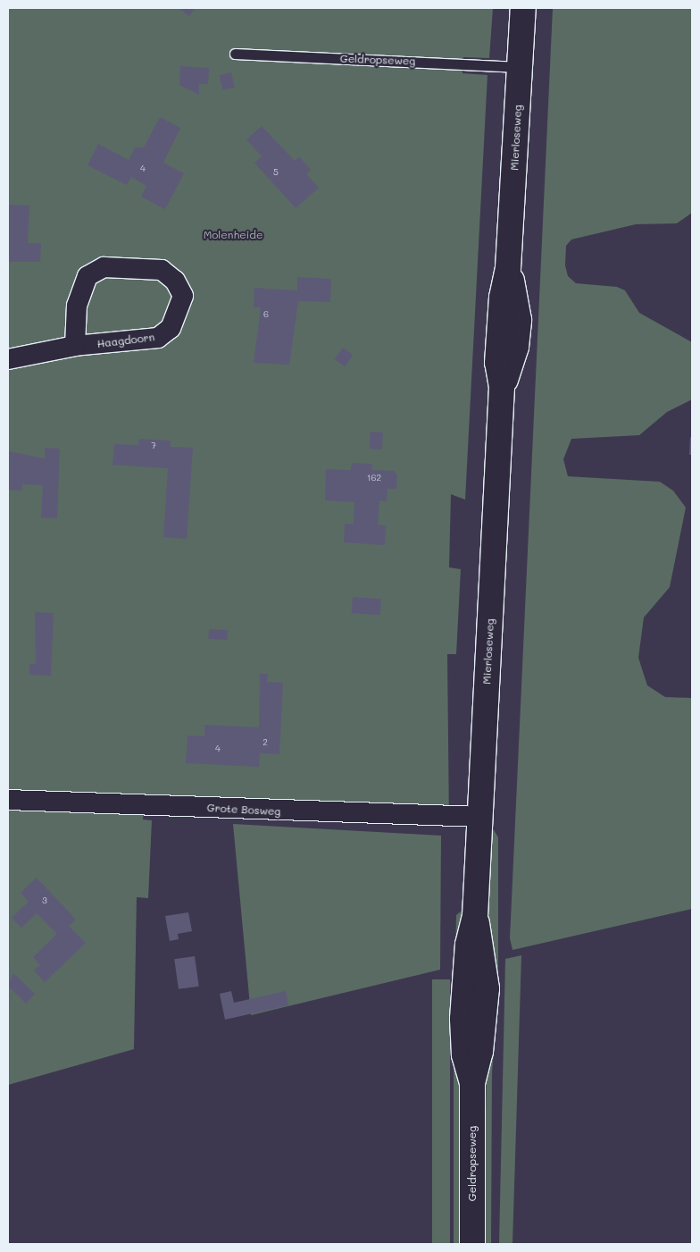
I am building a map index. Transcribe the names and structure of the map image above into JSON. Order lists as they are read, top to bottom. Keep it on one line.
{"streets":{"main road":["Geldropseweg","Mierloseweg"],"street":["Haagdoorn","Grote Bosweg"]},"crossings":[["Geldropseweg","Mierloseweg"],["Mierloseweg","Grote Bosweg"]],"parks":["Molenheide"],"house_numbers":["4","5","6","7","162","2","4","3"]}
